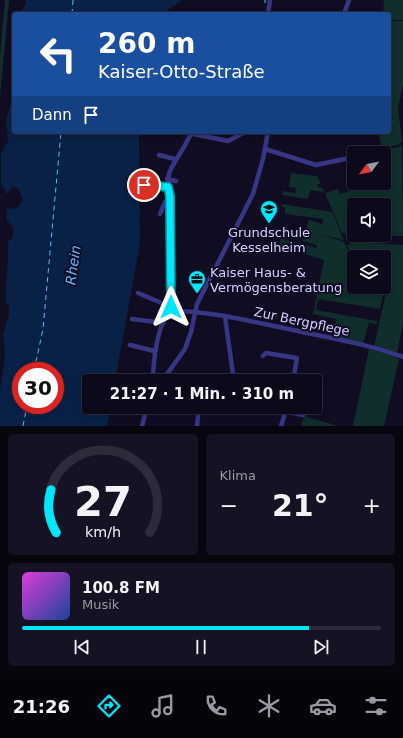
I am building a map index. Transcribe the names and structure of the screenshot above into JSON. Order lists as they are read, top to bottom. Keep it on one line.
{"streets":{"street":["Zur Bergpflege"]},"water":["Rhein"],"places":{"school or university":["Grundschule Kesselheim"],"office":["Kaiser Haus- & Vermögensberatung"]},"north":"bottom left","page":{"turn":["260 m","Kaiser-Otto-Straße"],"then":"Dann","limit":"30","trip":"21:27 · 1 Min. · 310 m","tile":"Klima","heat":["−","21°","+"],"song":["100.8 FM","Musik"],"tabs":"21:26","gauge":["27","km/h"]}}
